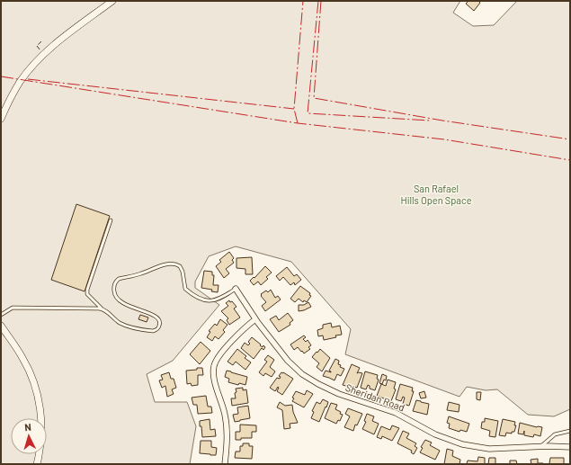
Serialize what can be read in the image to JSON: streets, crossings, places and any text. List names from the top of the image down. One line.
{"streets":{"street":["Sheridan Road"]},"parks":["San Rafael Hills Open Space"],"north":"top"}
